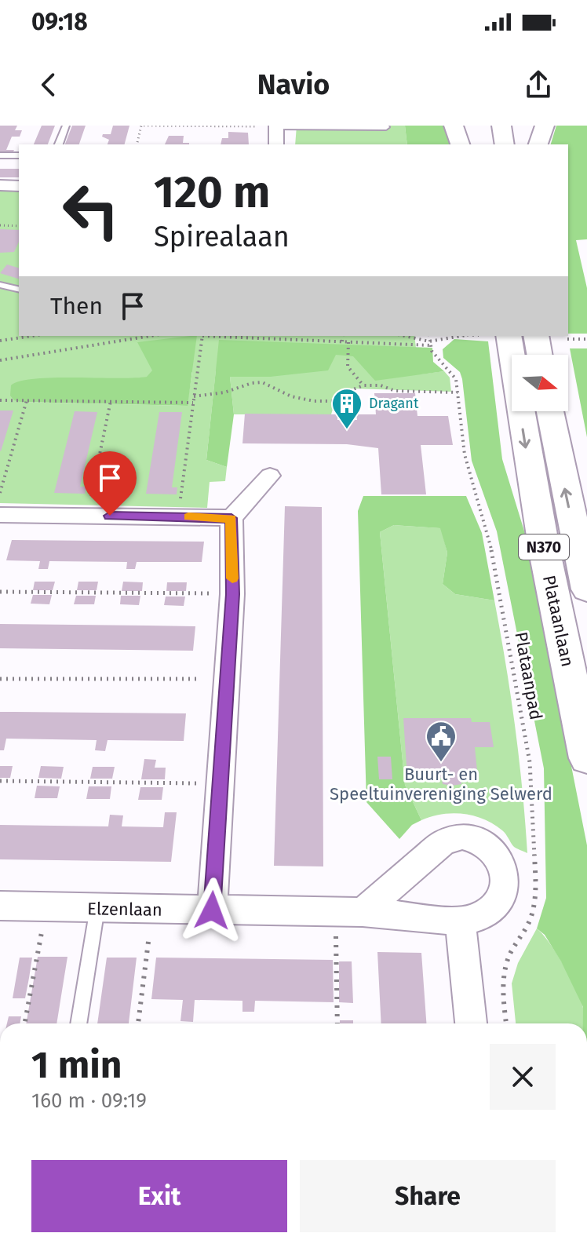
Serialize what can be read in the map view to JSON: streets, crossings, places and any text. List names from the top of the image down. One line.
{"streets":{"highway":["N370","Plataanlaan"],"street":["Elzenlaan"],"path":["Plataanpad"]},"places":{"building":["Dragant"],"public building":["Buurt- en Speeltuinvereniging Selwerd"]},"north":"right","page":{"status":"09:18","header":"Navio","turn":["120 m","Spirealaan"],"then":"Then","heading":["1 min","160 m · 09:19"],"buttons":["Exit","Share"]}}
